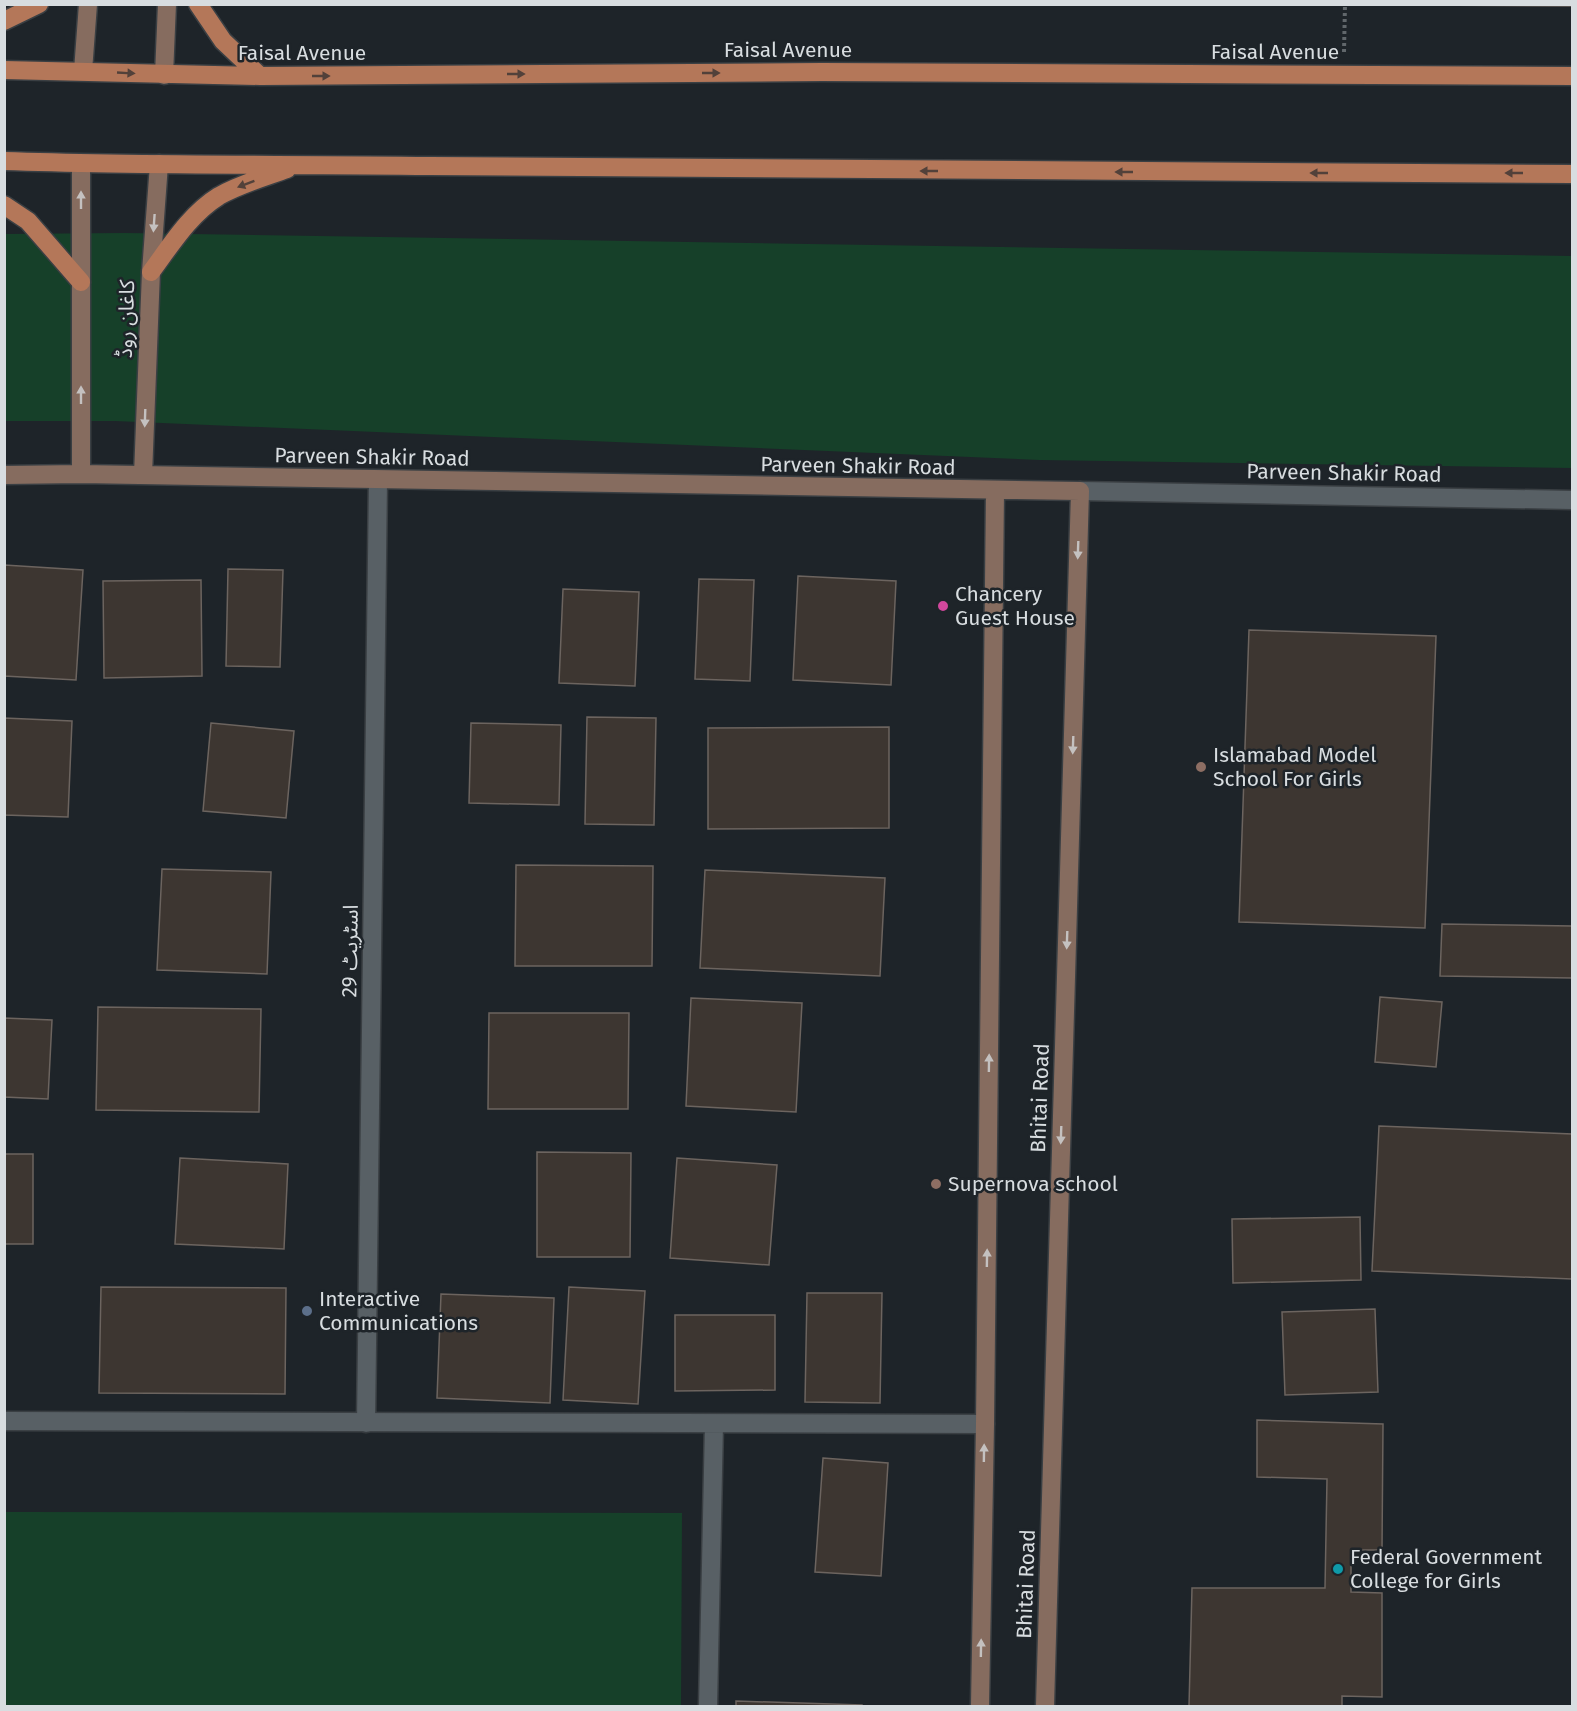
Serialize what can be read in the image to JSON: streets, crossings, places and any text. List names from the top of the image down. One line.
{"streets":{"main road":["Faisal Avenue"],"street":["کاغان روڈ","Parveen Shakir Road","اسٹریٹ 29","Bhitai Road"]},"crossings":[["کاغان روڈ","Parveen Shakir Road"],["Parveen Shakir Road","اسٹریٹ 29"],["Parveen Shakir Road","Bhitai Road"]],"places":["Chancery Guest House","Islamabad Model School For Girls","Supernova school","Interactive Communications","Federal Government College for Girls"]}
